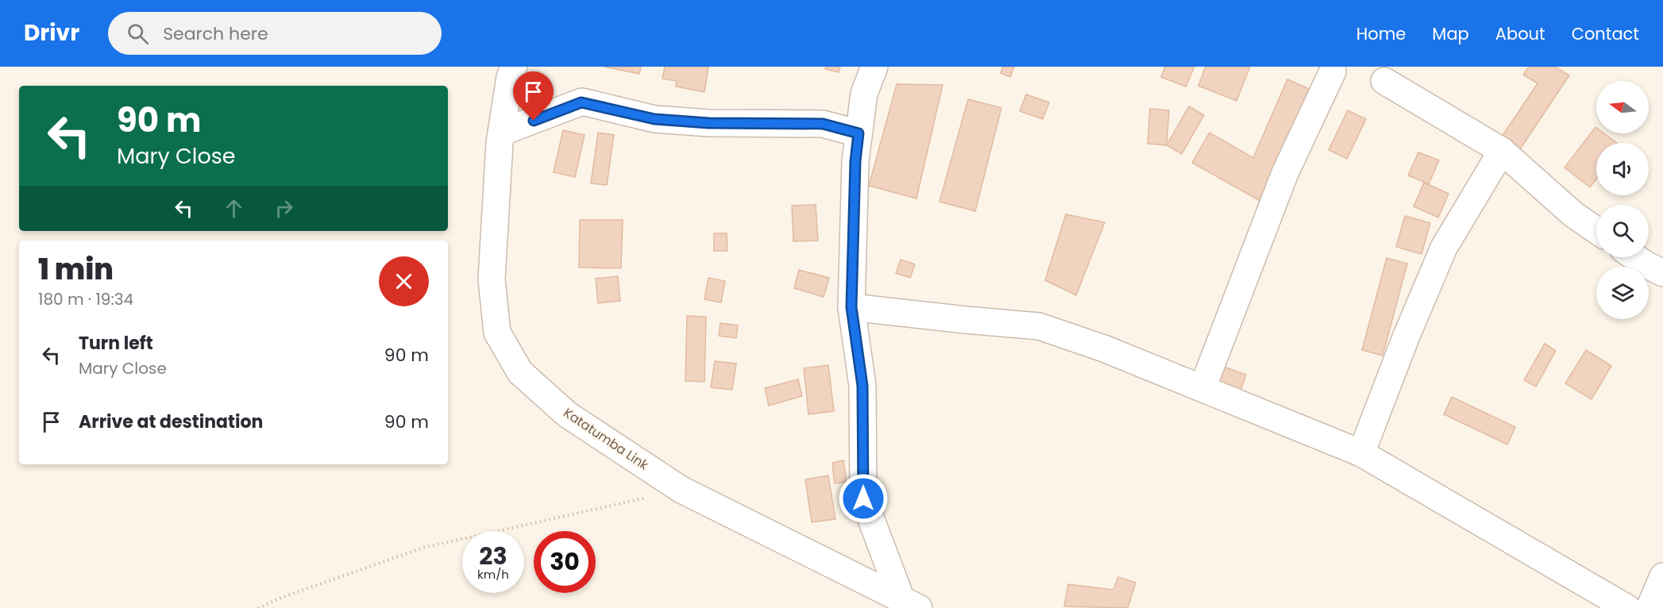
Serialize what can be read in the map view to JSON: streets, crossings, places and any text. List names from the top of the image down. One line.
{"streets":{"street":["Katatumba Link"]},"north":"left","page":{"header":"Drivr","search":"Search here","nav":["Home","Map","About","Contact"],"turn":["90 m","Mary Close"],"heading":["1 min","180 m · 19:34"],"list":[{"name":"Turn left","note":"Mary Close","value":"90 m"},{"name":"Arrive at destination","value":"90 m"}],"speed":"23 km/h","limit":"30"}}
